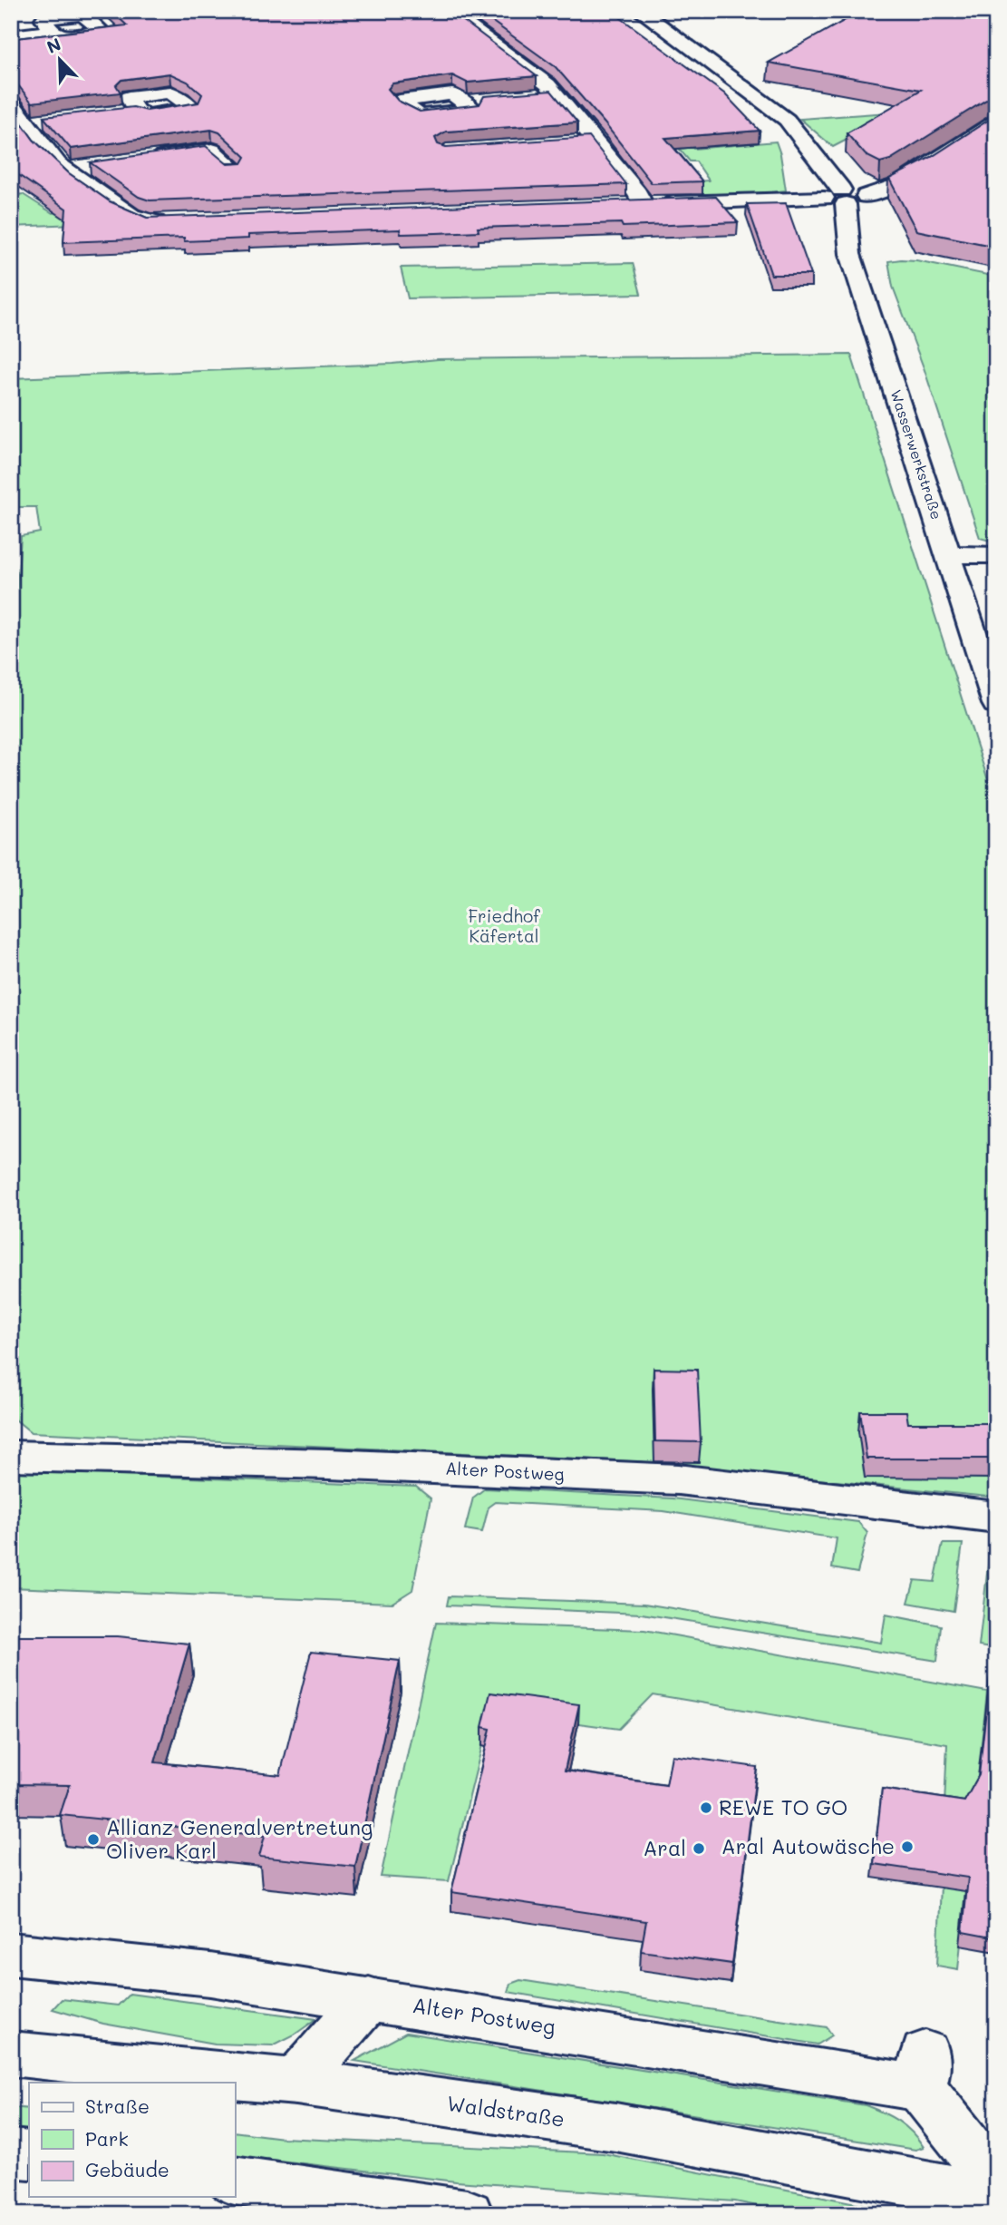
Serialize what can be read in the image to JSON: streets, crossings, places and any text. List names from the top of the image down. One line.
{"streets":{"street":["Wasserwerkstraße","Alter Postweg","Waldstraße"]},"parks":["Friedhof Käfertal"],"places":["REWE TO GO","Allianz Generalvertretung Oliver Karl","Aral Autowäsche","Aral"],"legend":["Straße","Park","Gebäude"],"north":"top left"}
